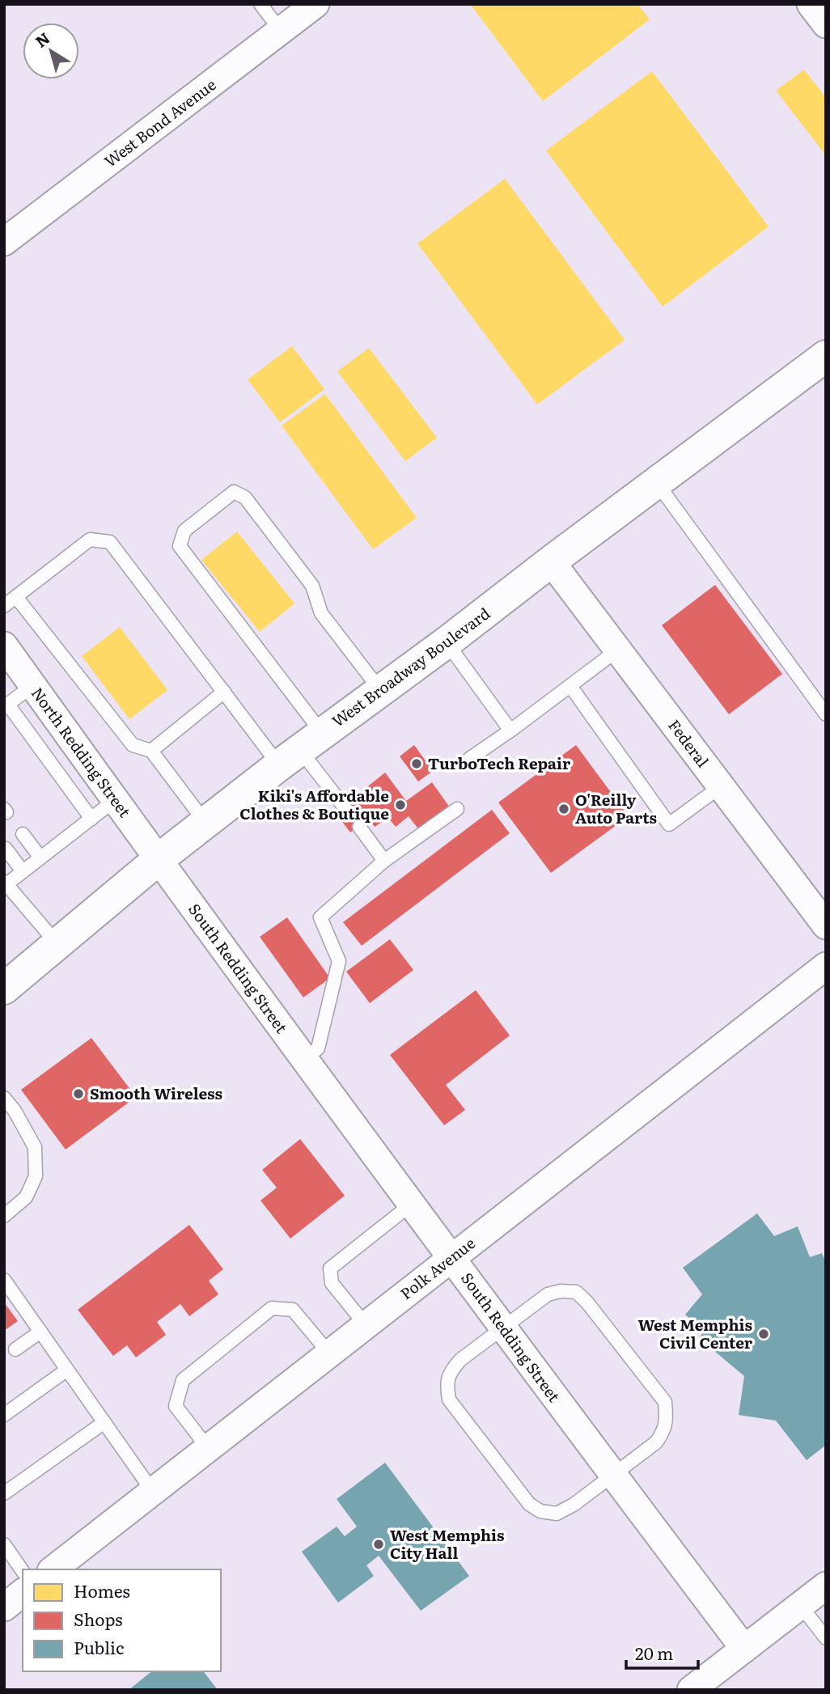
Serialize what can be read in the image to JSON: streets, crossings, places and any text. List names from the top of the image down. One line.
{"streets":{"main road":["West Broadway Boulevard"],"street":["West Bond Avenue","Federal","North Redding Street","South Redding Street","Polk Avenue"]},"crossings":[["West Broadway Boulevard","Federal"],["West Broadway Boulevard","North Redding Street"],["West Broadway Boulevard","South Redding Street"],["North Redding Street","South Redding Street"],["South Redding Street","Polk Avenue"]],"places":["TurboTech Repair","Kiki's Affordable Clothes & Boutique","O'Reilly Auto Parts","Smooth Wireless","West Memphis Civil Center","West Memphis City Hall"],"legend":["Homes","Shops","Public"],"scale_bar":"20 m","north":"top left"}
